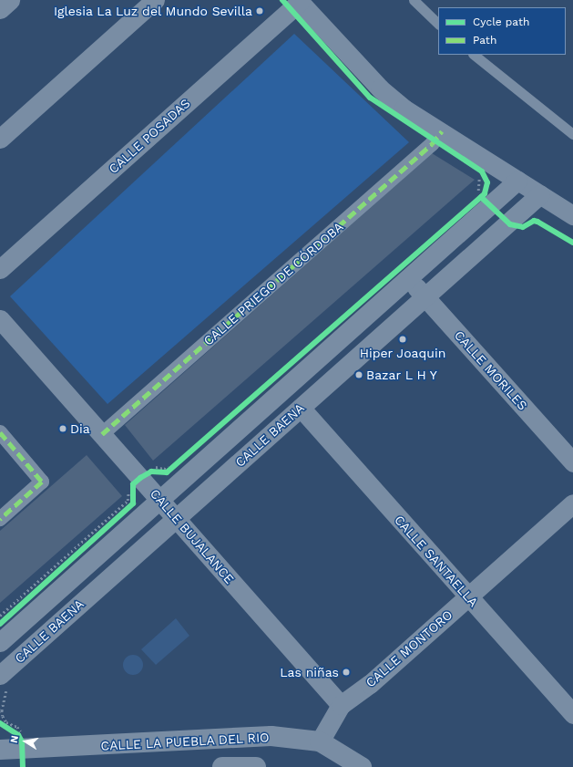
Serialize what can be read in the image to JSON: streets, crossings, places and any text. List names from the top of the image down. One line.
{"streets":{"street":["CALLE POSADAS","CALLE PRIEGO DE CÓRDOBA","CALLE MORILES","CALLE BAENA","CALLE BUJALANCE","CALLE SANTAELLA","CALLE MONTORO","CALLE LA PUEBLA DEL RIO"]},"crossings":[["CALLE PRIEGO DE CÓRDOBA","CALLE BUJALANCE"],["CALLE MORILES","CALLE BAENA"],["CALLE BAENA","CALLE BUJALANCE"],["CALLE BAENA","CALLE SANTAELLA"],["CALLE BUJALANCE","CALLE MONTORO"],["CALLE SANTAELLA","CALLE MONTORO"],["CALLE MONTORO","CALLE LA PUEBLA DEL RIO"]],"places":["Iglesia La Luz del Mundo Sevilla","Hiper Joaquin","Bazar L H Y","Dia","Las niñas"],"legend":["Cycle path","Path"],"north":"left"}
